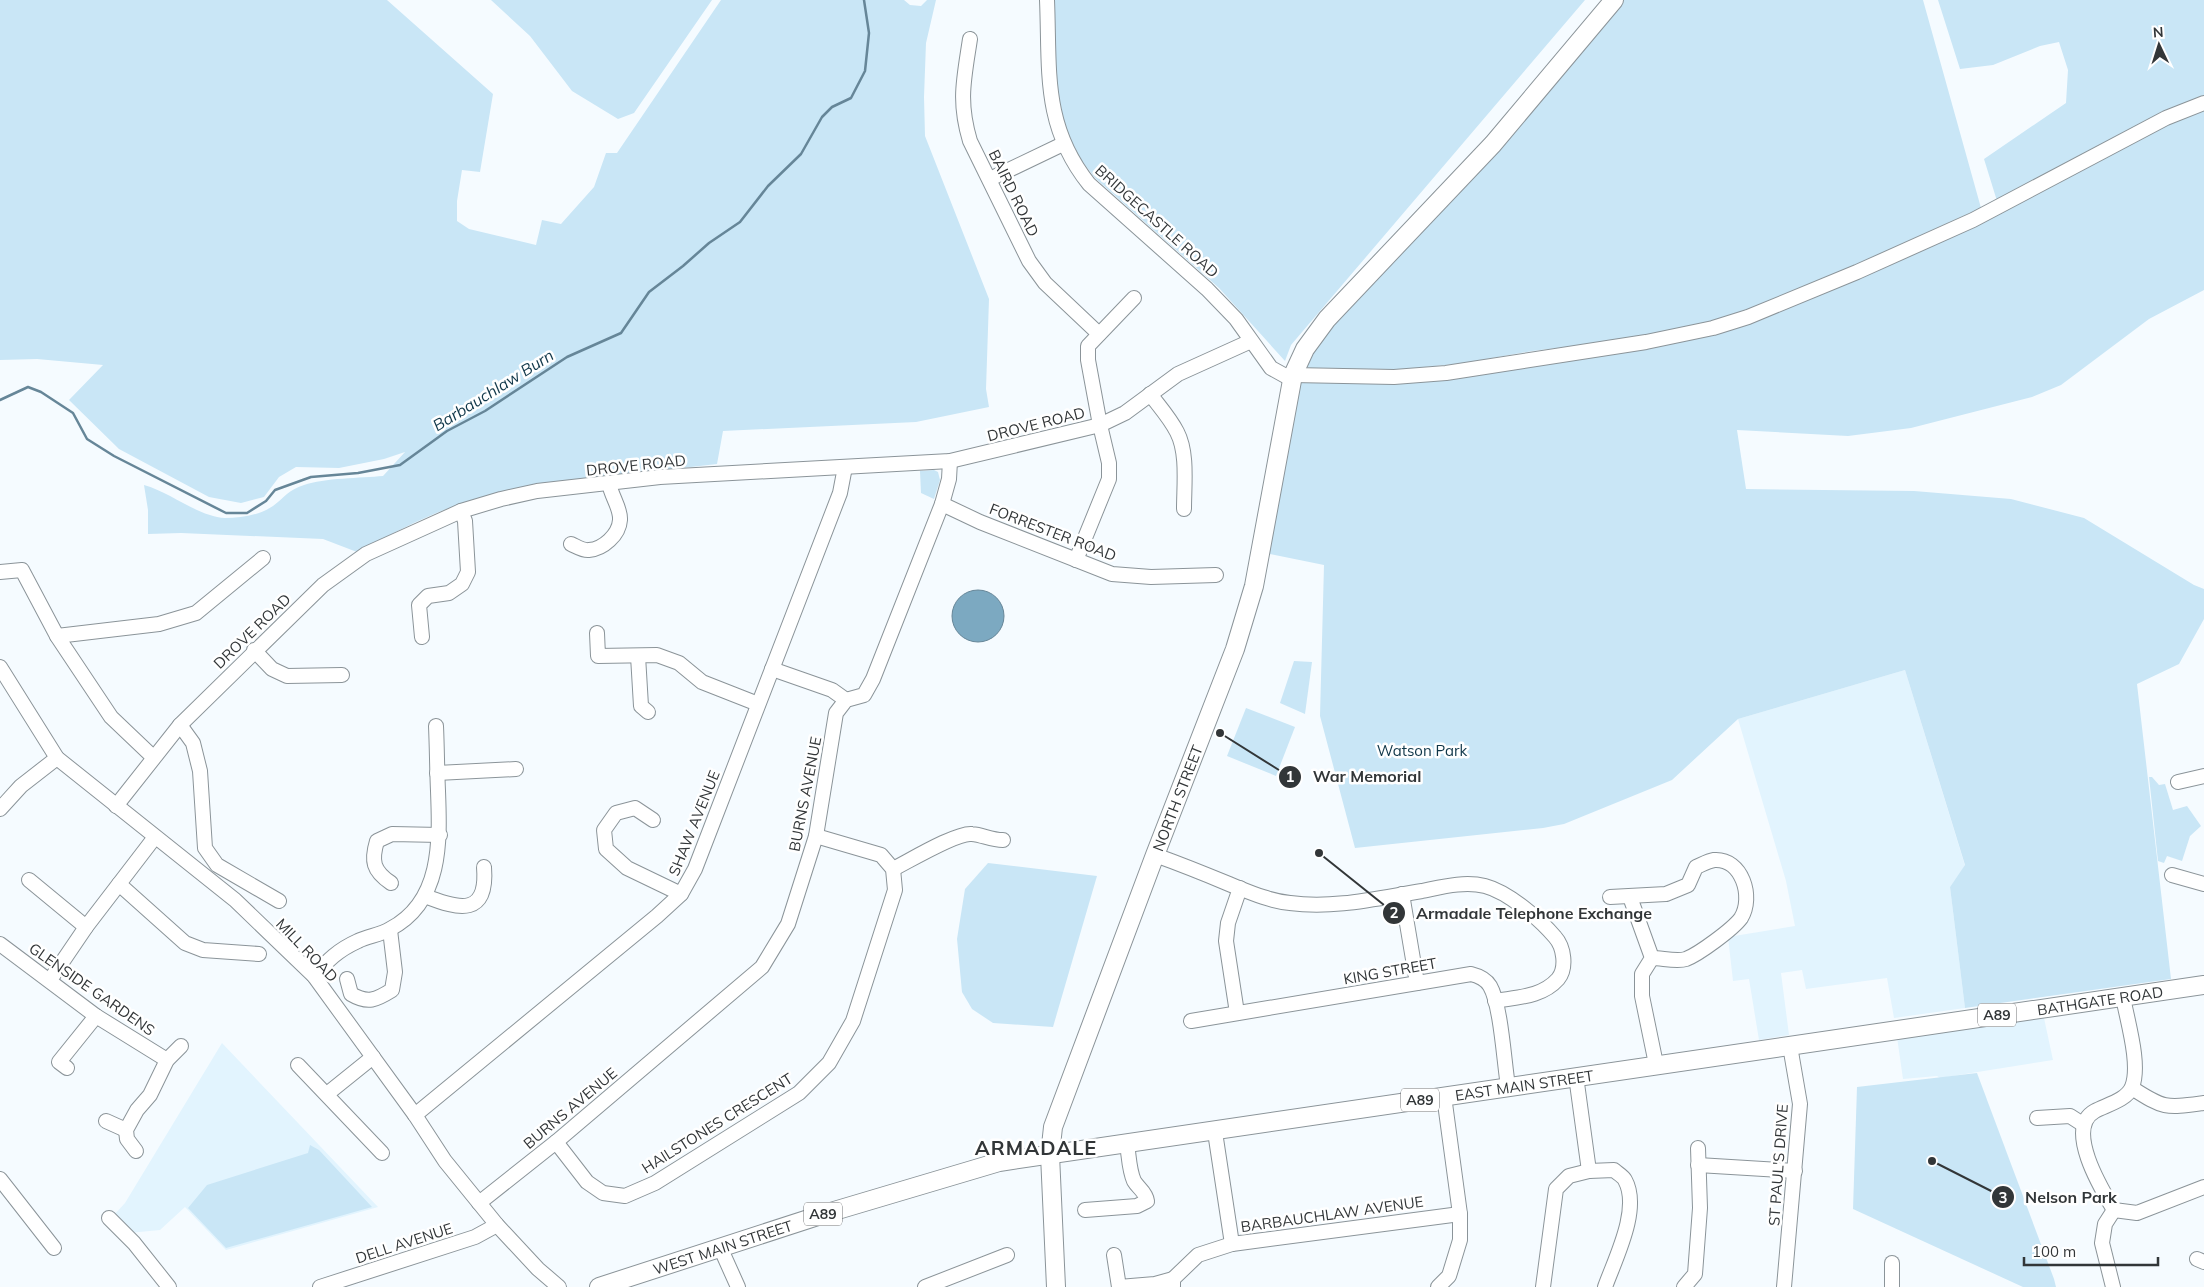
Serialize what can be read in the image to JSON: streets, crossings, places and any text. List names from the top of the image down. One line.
{"streets":{"main road":["NORTH STREET","BATHGATE ROAD","A89","EAST MAIN STREET","WEST MAIN STREET"],"street":["BAIRD ROAD","BRIDGECASTLE ROAD","DROVE ROAD","FORRESTER ROAD","BURNS AVENUE","SHAW AVENUE","MILL ROAD","KING STREET","GLENSIDE GARDENS","HAILSTONES CRESCENT","ST PAUL'S DRIVE","BARBAUCHLAW AVENUE","DELL AVENUE"]},"crossings":[["BRIDGECASTLE ROAD","DROVE ROAD"],["BRIDGECASTLE ROAD","NORTH STREET"],["DROVE ROAD","SHAW AVENUE"],["DROVE ROAD","MILL ROAD"],["BURNS AVENUE","MILL ROAD"],["BURNS AVENUE","HAILSTONES CRESCENT"],["NORTH STREET","EAST MAIN STREET"],["NORTH STREET","WEST MAIN STREET"],["SHAW AVENUE","MILL ROAD"],["MILL ROAD","DELL AVENUE"],["KING STREET","EAST MAIN STREET"],["BATHGATE ROAD","EAST MAIN STREET"],["BATHGATE ROAD","ST PAUL'S DRIVE"],["EAST MAIN STREET","ST PAUL'S DRIVE"],["EAST MAIN STREET","BARBAUCHLAW AVENUE"],["EAST MAIN STREET","WEST MAIN STREET"]],"districts":["ARMADALE"],"water":["Barbauchlaw Burn"],"parks":["Watson Park"],"places":["War Memorial","Armadale Telephone Exchange","Nelson Park"],"scale_bar":"100 m","north":"top"}
